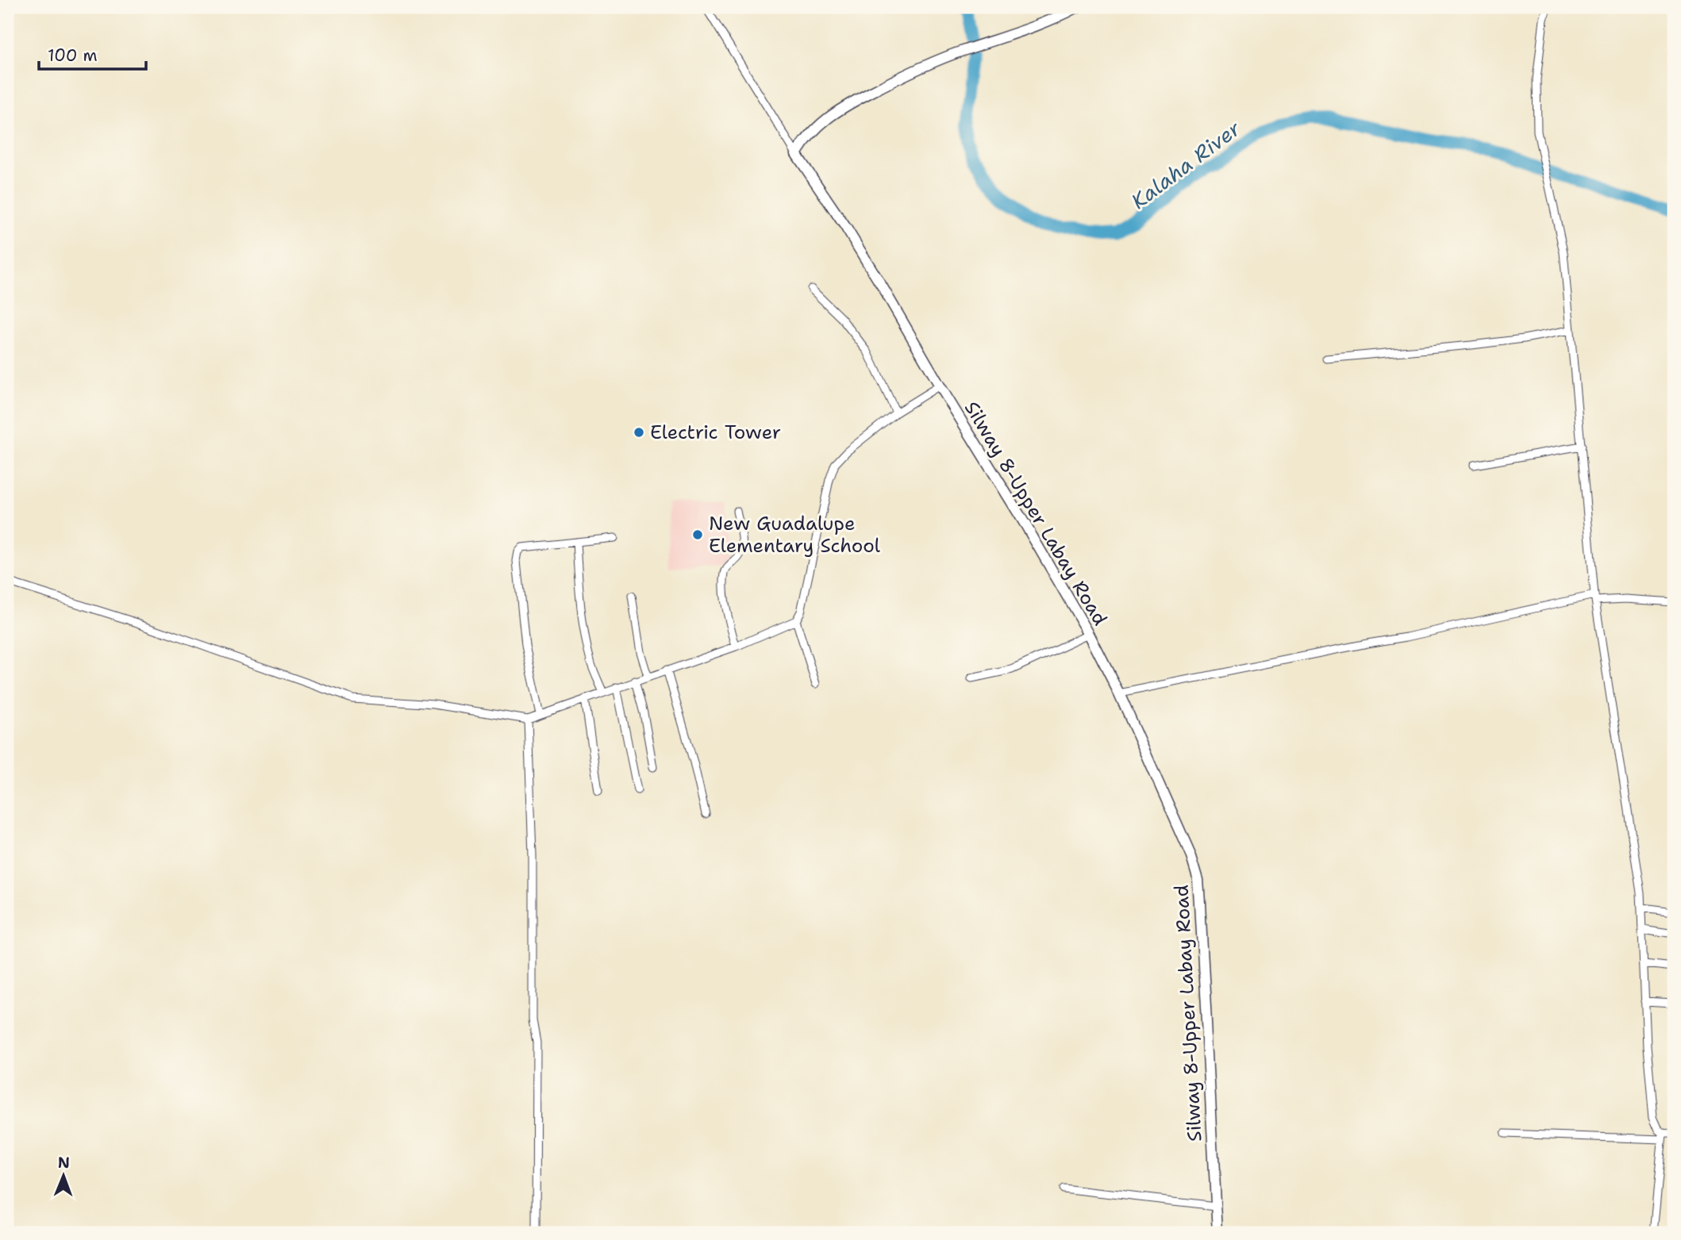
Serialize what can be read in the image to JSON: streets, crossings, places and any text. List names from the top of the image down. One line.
{"streets":{"main road":["Silway 8-Upper Labay Road"]},"water":["Kalaha River"],"places":["Electric Tower","New Guadalupe Elementary School"],"scale_bar":"100 m","north":"top"}
